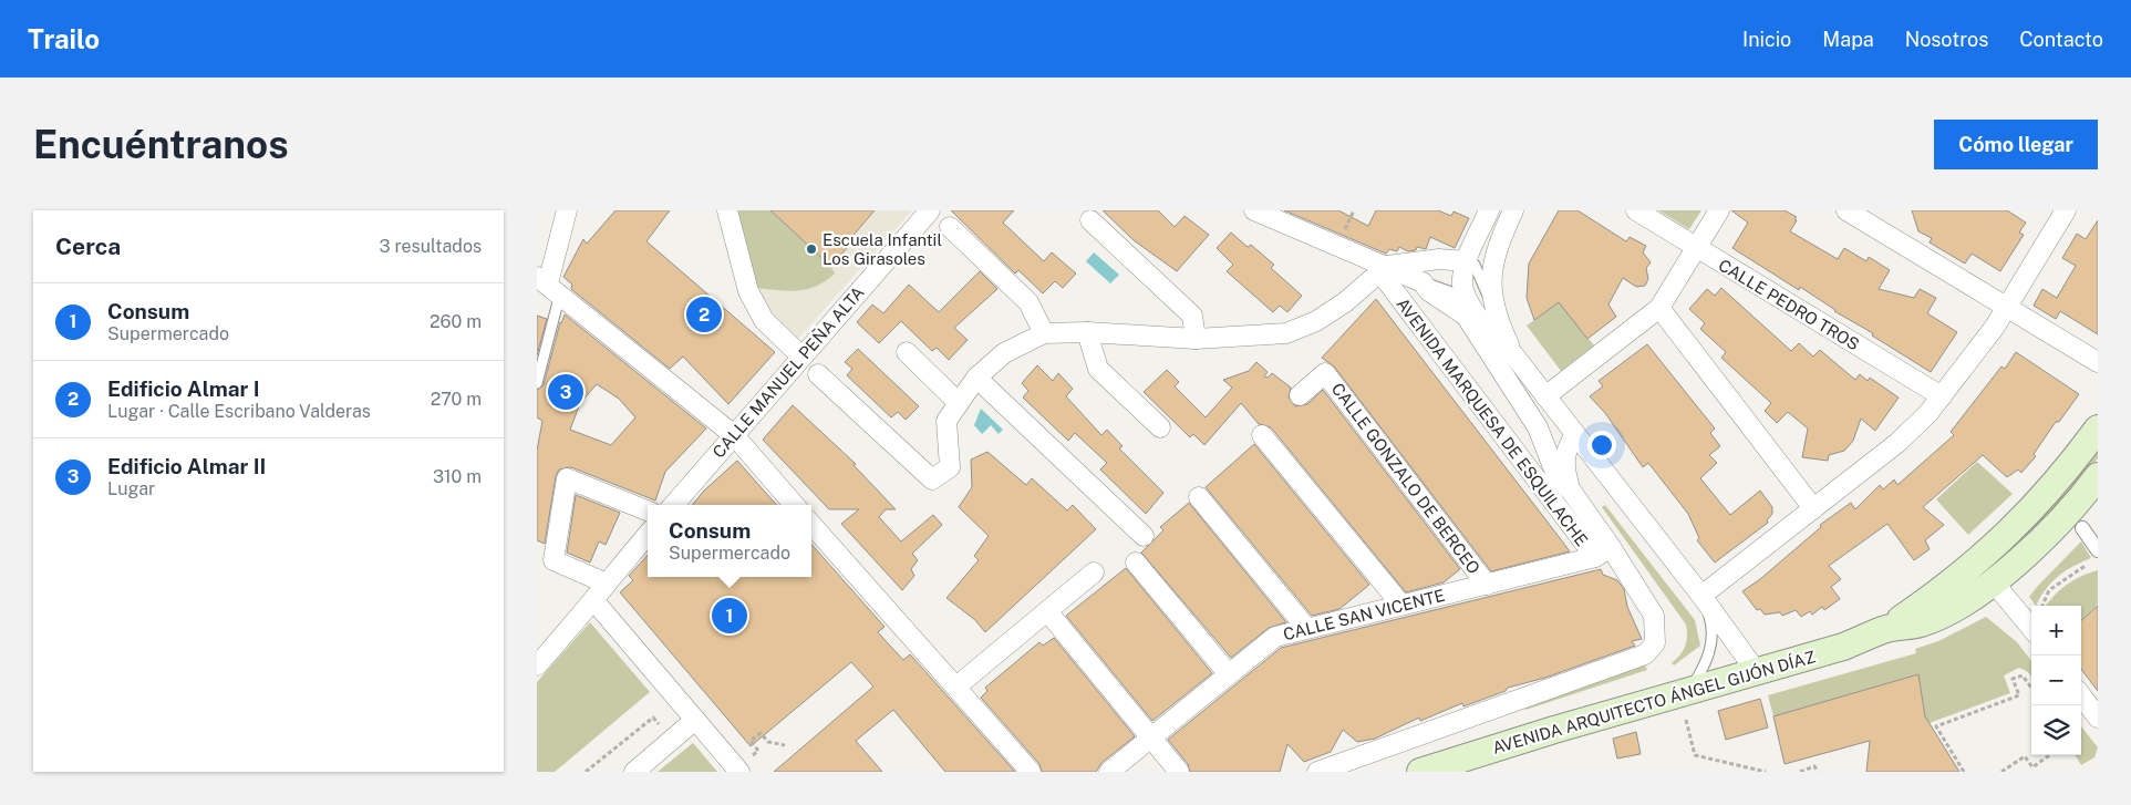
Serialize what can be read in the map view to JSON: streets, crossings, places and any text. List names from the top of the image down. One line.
{"streets":{"main road":["AVENIDA ARQUITECTO ÁNGEL GIJÓN DÍAZ"],"street":["CALLE PEDRO TROS","CALLE MANUEL PEÑA ALTA","AVENIDA MARQUESA DE ESQUILACHE","CALLE GONZALO DE BERCEO","CALLE SAN VICENTE"]},"crossings":[["AVENIDA MARQUESA DE ESQUILACHE","CALLE SAN VICENTE"],["AVENIDA MARQUESA DE ESQUILACHE","AVENIDA ARQUITECTO ÁNGEL GIJÓN DÍAZ"],["CALLE GONZALO DE BERCEO","CALLE SAN VICENTE"]],"places":["Escuela Infantil Los Girasoles"],"page":{"header":"Trailo","nav":["Inicio","Mapa","Nosotros","Contacto"],"buttons":"Cómo llegar","title":"Encuéntranos","heading":["Cerca","3 resultados"],"list":[{"mark":"1","name":"Consum","note":"Supermercado","value":"260 m"},{"mark":"2","name":"Edificio Almar I","note":"Lugar · Calle Escribano Valderas","value":"270 m"},{"mark":"3","name":"Edificio Almar II","note":"Lugar","value":"310 m"}],"pins":["2","3","1"],"popup":["Consum","Supermercado"],"map_buttons":["+","−"]}}
